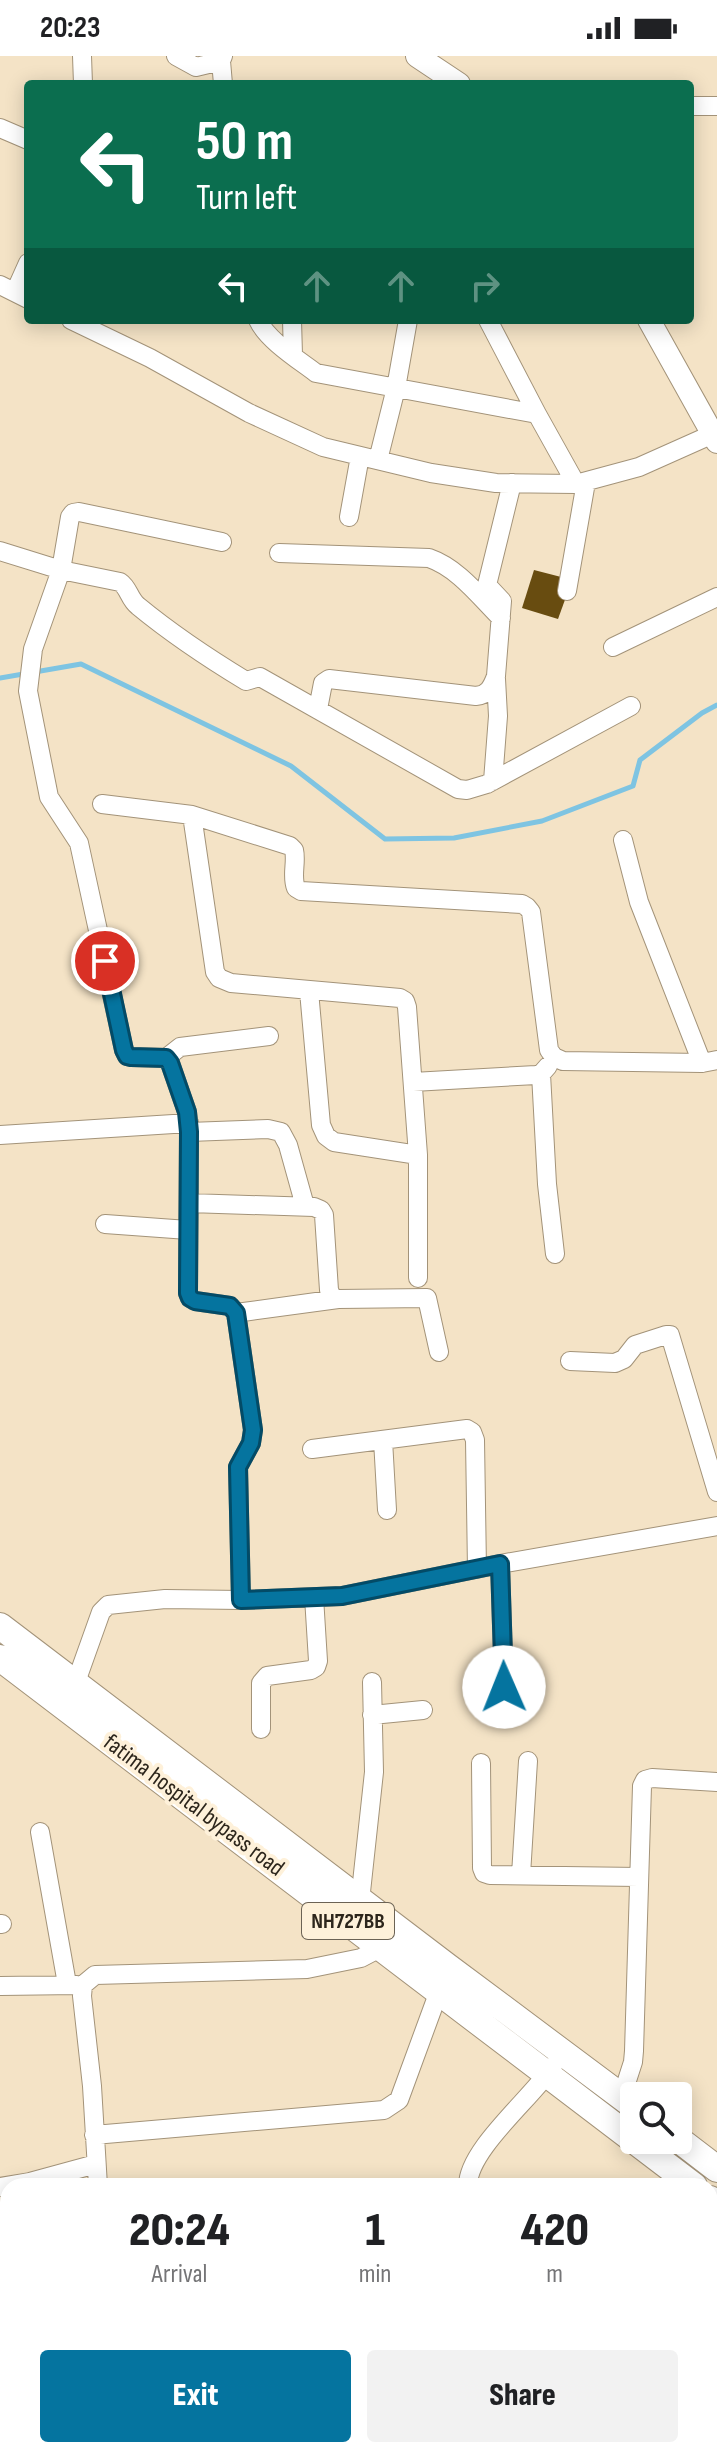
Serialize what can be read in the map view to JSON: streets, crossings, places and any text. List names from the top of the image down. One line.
{"streets":{"highway":["fatima hospital bypass road","NH727BB"]},"page":{"status":"20:23","turn":["50 m","Turn left"],"eta":["20:24","Arrival","1","min","420","m"],"buttons":["Exit","Share"]}}
